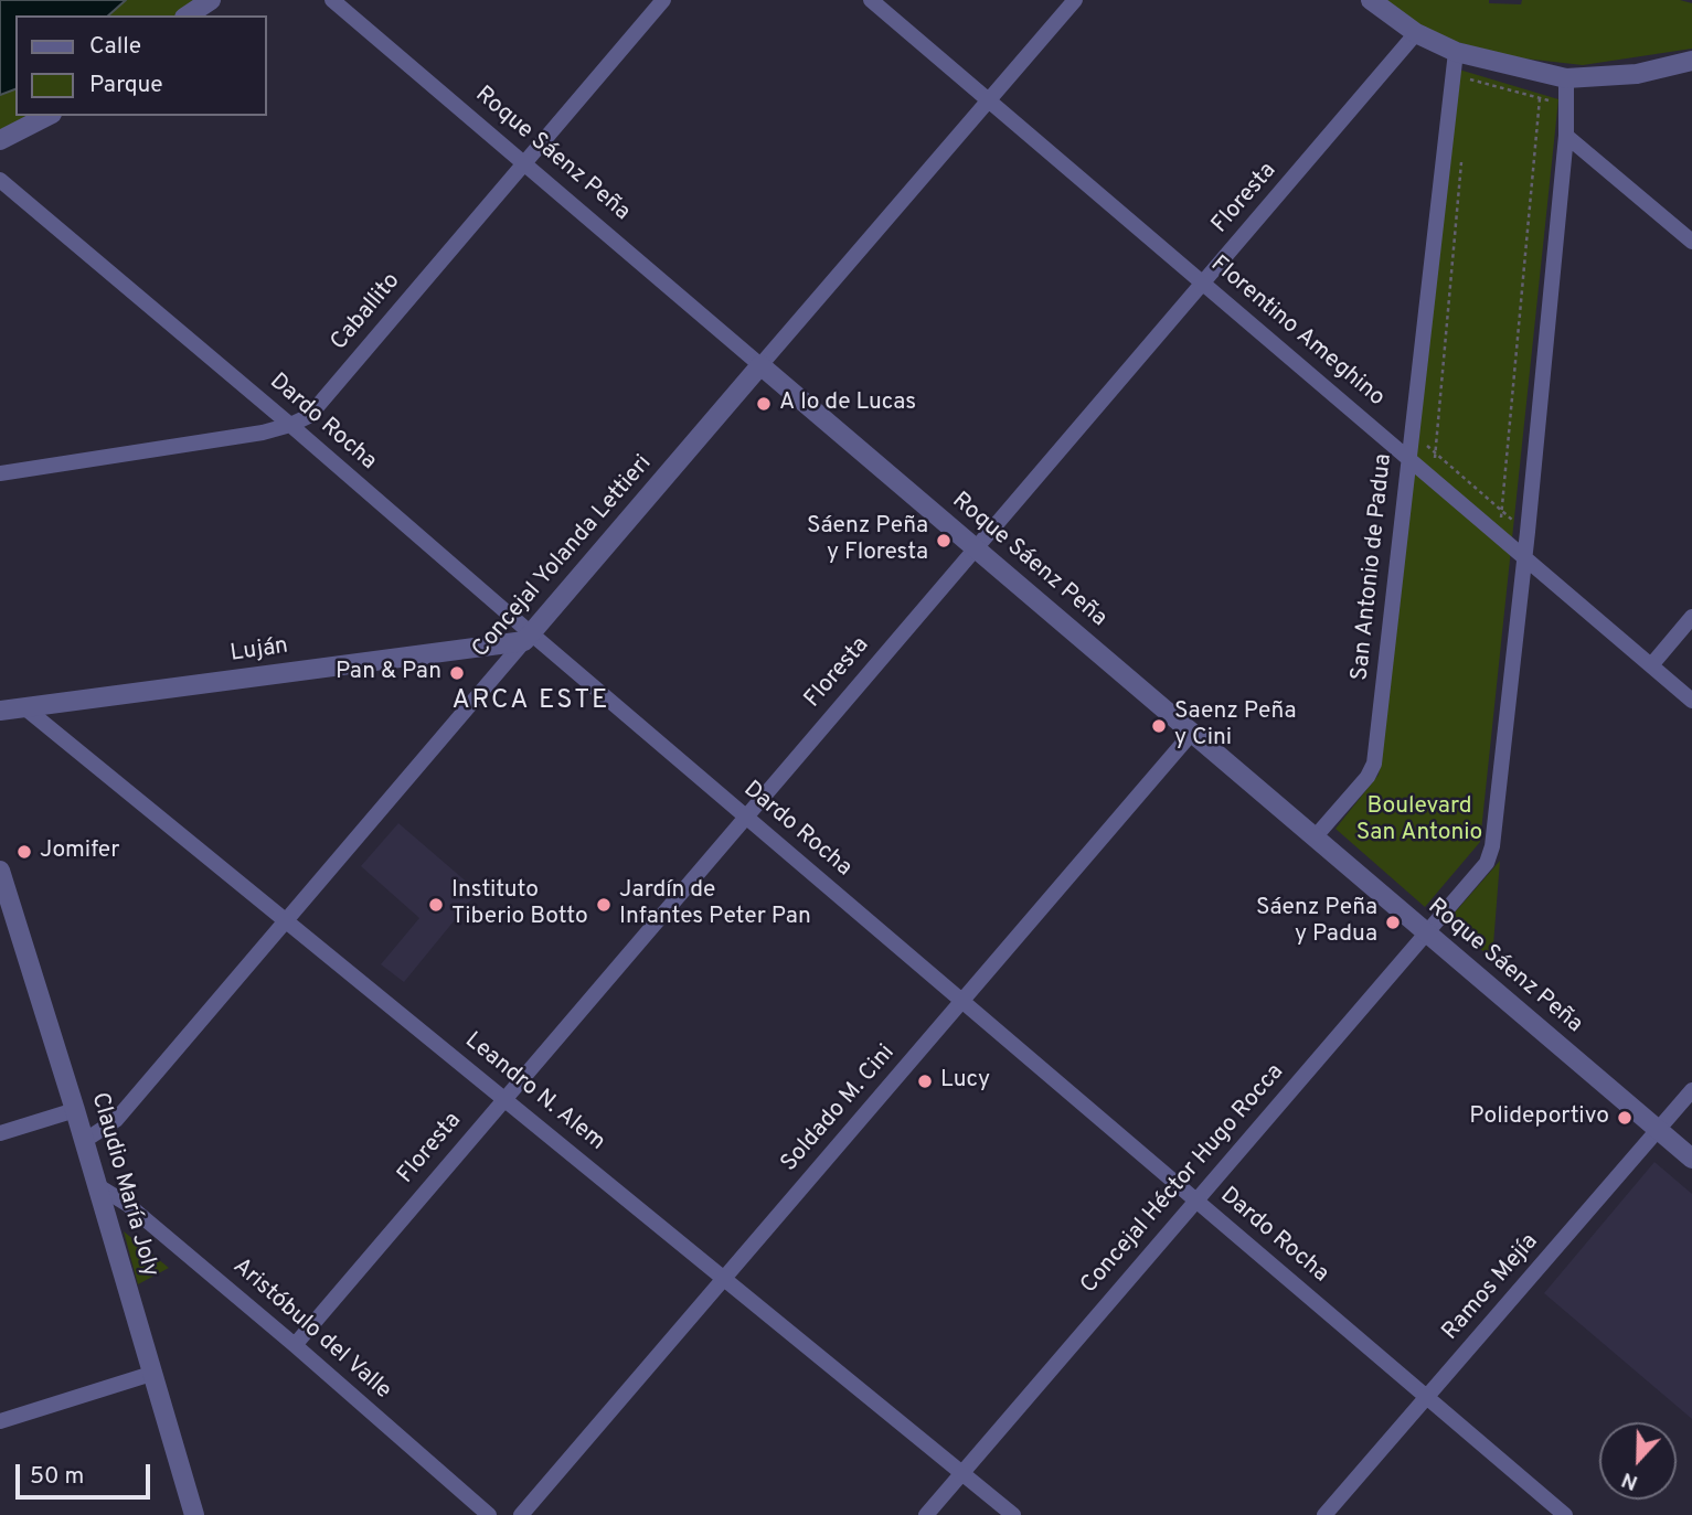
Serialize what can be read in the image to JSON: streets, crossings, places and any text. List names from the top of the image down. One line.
{"streets":{"street":["Roque Sáenz Peña","Floresta","Caballito","Florentino Ameghino","Dardo Rocha","Concejal Yolanda Lettieri","San Antonio de Padua","Luján","Leandro N. Alem","Soldado M. Cini","Concejal Héctor Hugo Rocca","Claudio María Joly","Ramos Mejía","Aristóbulo del Valle"]},"crossings":[["Roque Sáenz Peña","Floresta"],["Roque Sáenz Peña","Caballito"],["Roque Sáenz Peña","Concejal Yolanda Lettieri"],["Roque Sáenz Peña","San Antonio de Padua"],["Roque Sáenz Peña","Soldado M. Cini"],["Roque Sáenz Peña","Concejal Héctor Hugo Rocca"],["Roque Sáenz Peña","Ramos Mejía"],["Floresta","Florentino Ameghino"],["Floresta","Dardo Rocha"],["Floresta","Leandro N. Alem"],["Floresta","Aristóbulo del Valle"],["Caballito","Dardo Rocha"],["Florentino Ameghino","Concejal Yolanda Lettieri"],["Florentino Ameghino","San Antonio de Padua"],["Florentino Ameghino","Concejal Héctor Hugo Rocca"],["Dardo Rocha","Concejal Yolanda Lettieri"],["Dardo Rocha","Luján"],["Dardo Rocha","Soldado M. Cini"],["Dardo Rocha","Concejal Héctor Hugo Rocca"],["Dardo Rocha","Ramos Mejía"],["Concejal Yolanda Lettieri","Luján"],["Concejal Yolanda Lettieri","Leandro N. Alem"],["Concejal Yolanda Lettieri","Claudio María Joly"],["Luján","Leandro N. Alem"],["Leandro N. Alem","Soldado M. Cini"],["Leandro N. Alem","Concejal Héctor Hugo Rocca"],["Claudio María Joly","Aristóbulo del Valle"]],"districts":["ARCA ESTE"],"parks":["Boulevard San Antonio"],"places":["A lo de Lucas","Sáenz Peña y Floresta","Pan & Pan","Saenz Peña y Cini","Jomifer","Instituto Tiberio Botto","Jardín de Infantes Peter Pan","Sáenz Peña y Padua","Lucy","Polideportivo"],"legend":["Calle","Parque"],"scale_bar":"50 m","north":"bottom"}
